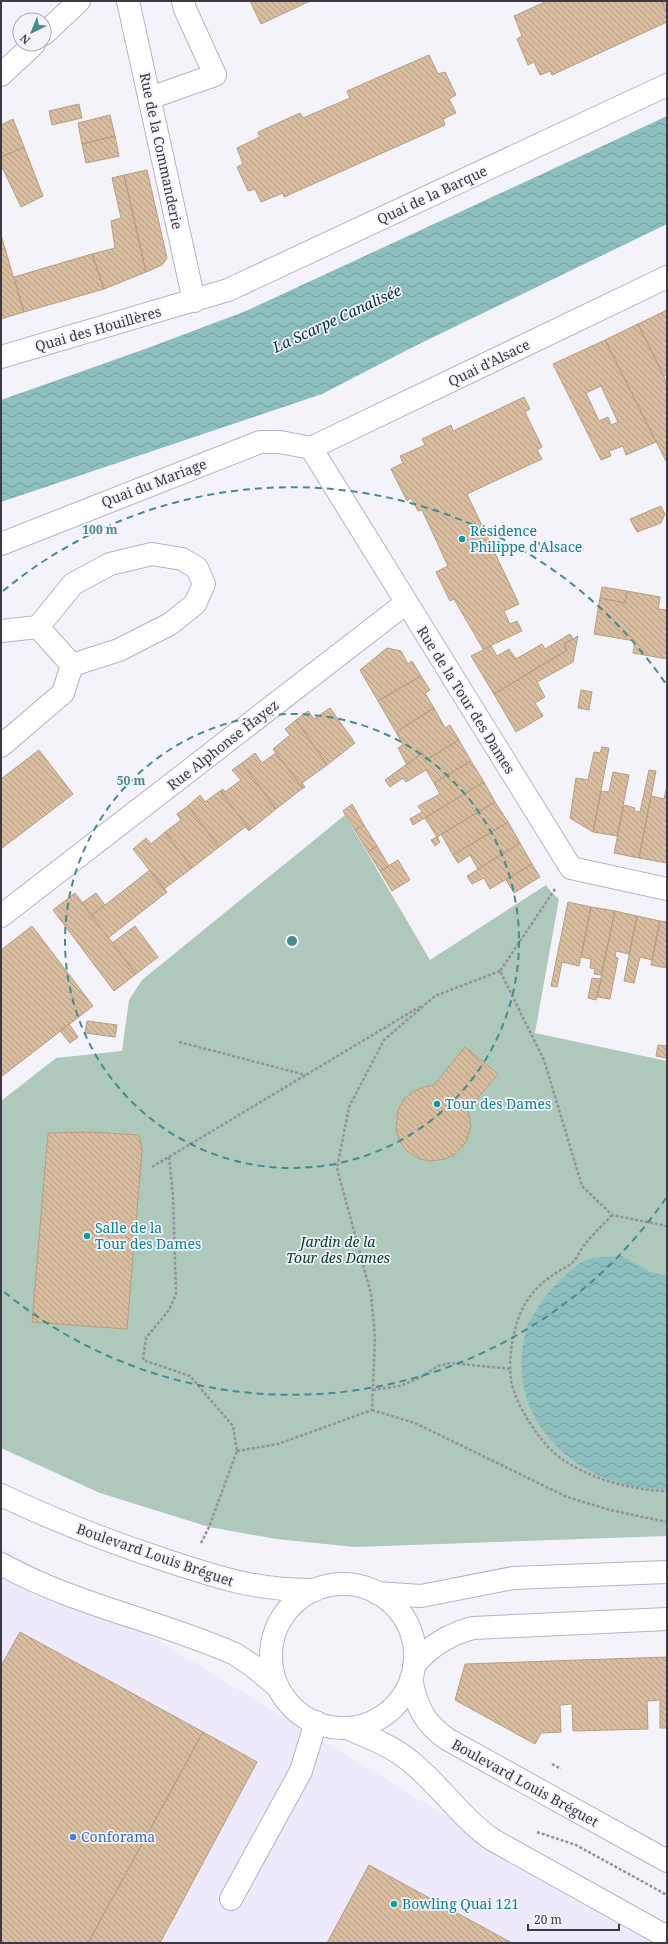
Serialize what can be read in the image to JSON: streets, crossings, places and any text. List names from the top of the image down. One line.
{"streets":{"street":["Rue de la Commanderie","Quai de la Barque","Quai des Houillères","Quai d'Alsace","Quai du Mariage","Rue de la Tour des Dames","Rue Alphonse Hayez","Boulevard Louis Bréguet"]},"crossings":[["Rue de la Commanderie","Quai de la Barque"],["Rue de la Commanderie","Quai des Houillères"],["Quai de la Barque","Quai des Houillères"],["Quai d'Alsace","Quai du Mariage"],["Quai d'Alsace","Rue de la Tour des Dames"],["Quai du Mariage","Rue de la Tour des Dames"],["Rue de la Tour des Dames","Rue Alphonse Hayez"]],"water":["La Scarpe Canalisée"],"parks":["Jardin de la Tour des Dames"],"places":["Résidence Philippe d'Alsace","Tour des Dames","Salle de la Tour des Dames","Conforama","Bowling Quai 121"],"scale_bar":"20 m","north":"bottom left","rings":["100 m","50 m"]}
